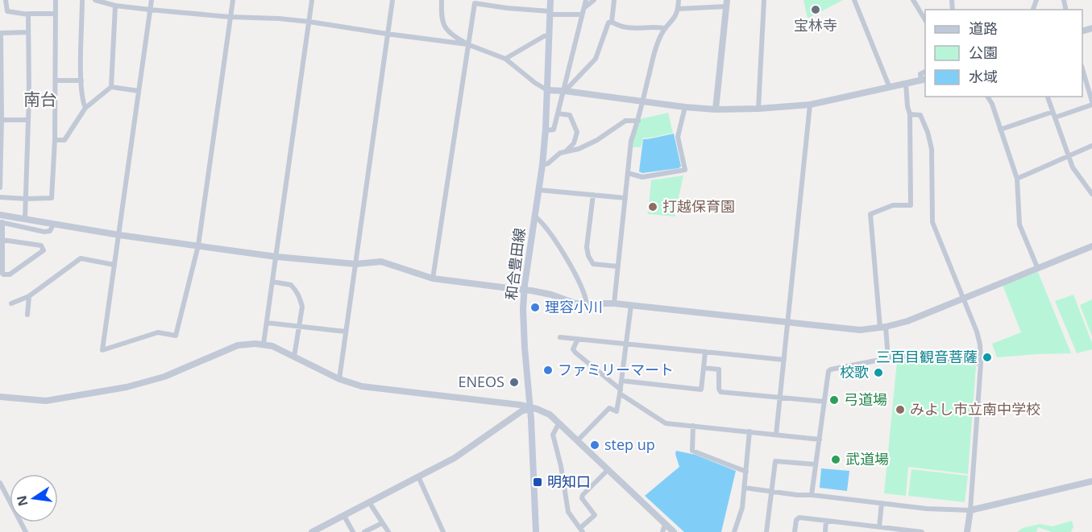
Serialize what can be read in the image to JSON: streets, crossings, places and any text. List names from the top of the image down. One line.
{"streets":{"main road":["和合豊田線"]},"districts":["南台"],"places":{"other":["宝林寺","打越保育園","理容小川","三百目観音菩薩","ファミリーマート","校歌","ENEOS","弓道場","みよし市立南中学校","step up","武道場"],"transit":["明知口"]},"legend":["道路","公園","水域"],"north":"left"}
